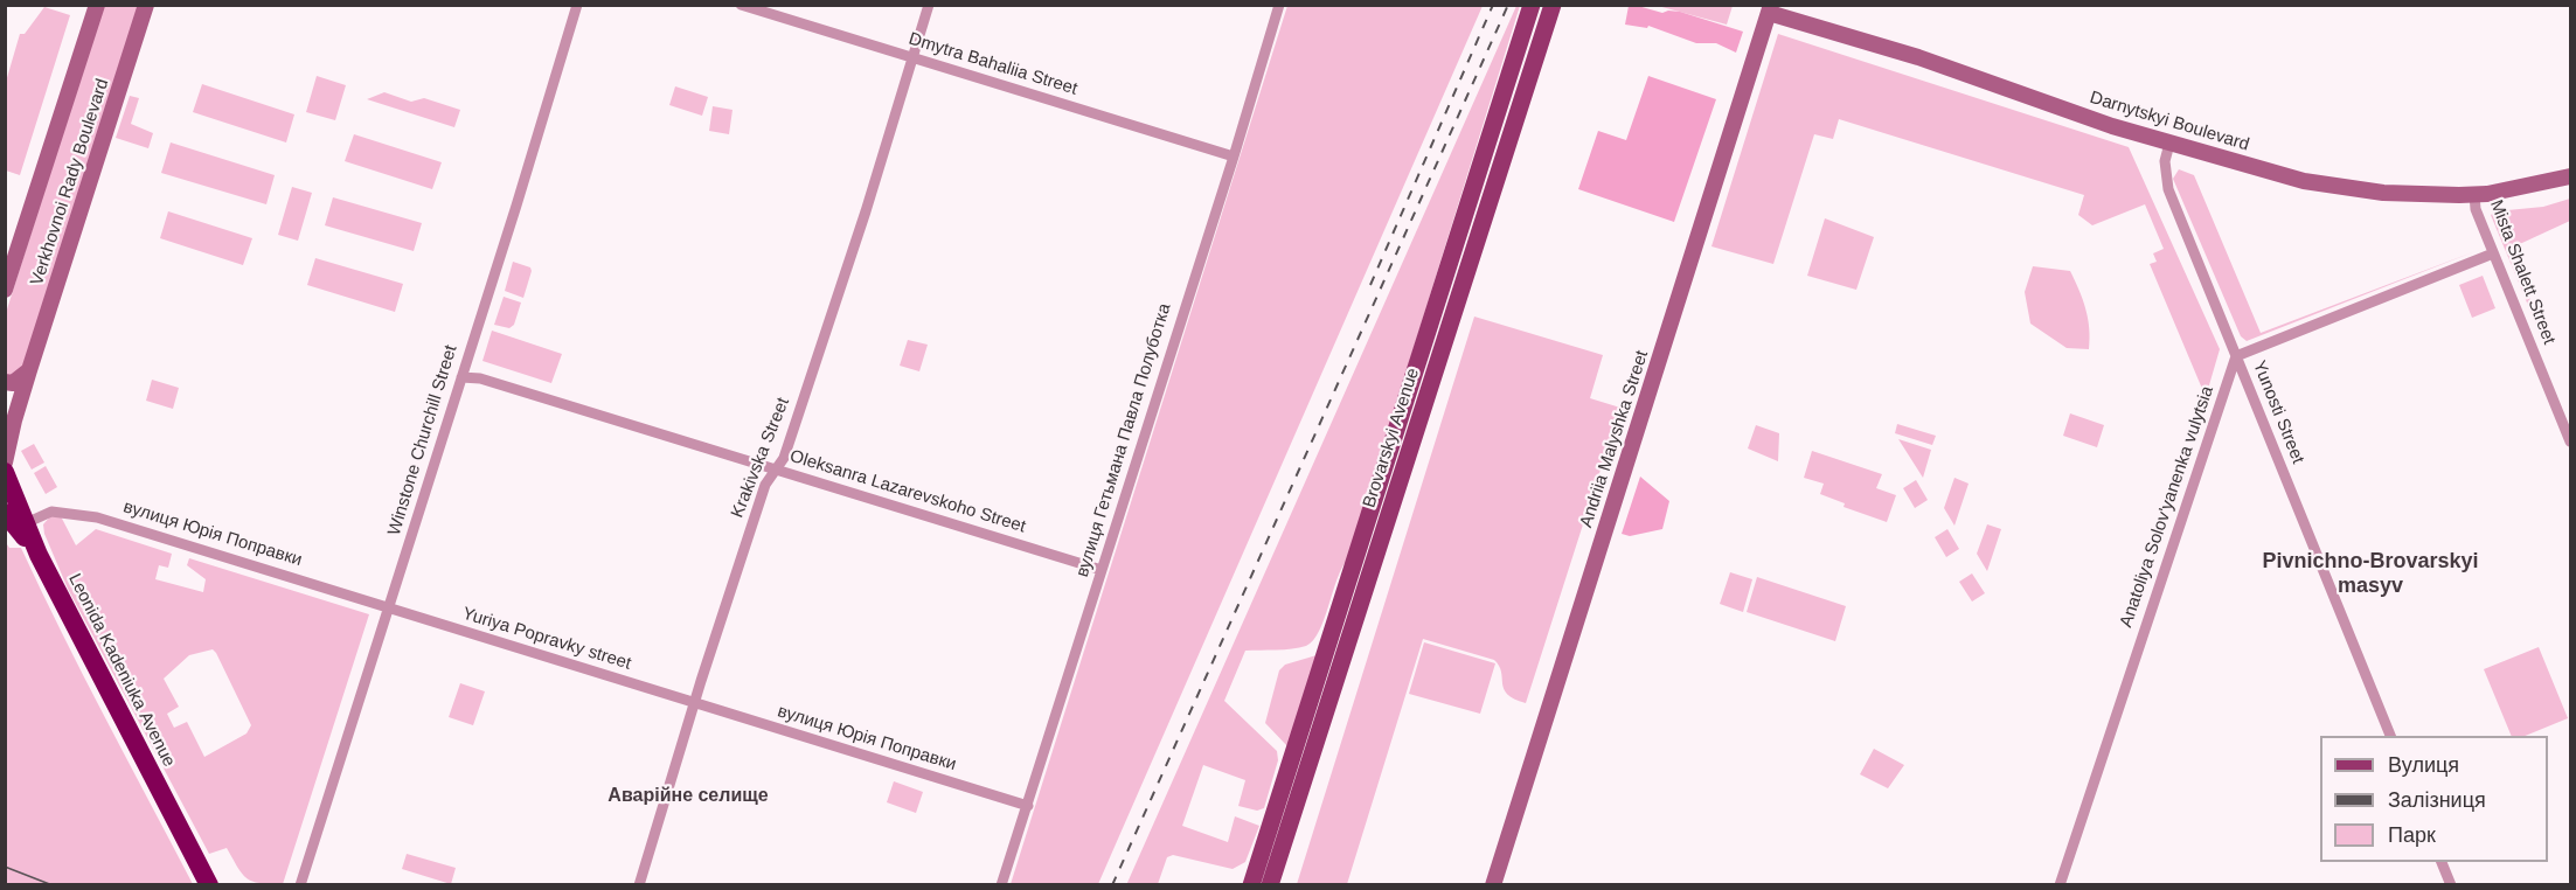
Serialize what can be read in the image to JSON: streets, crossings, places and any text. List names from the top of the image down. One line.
{"streets":{"highway":["Leonida Kadeniuka Avenue"],"main road":["Brovarskyi Avenue"],"street":["Dmytra Bahaliia Street","Darnytskyi Boulevard","Verkhovnoi Rady Boulevard","Mista Shalett Street","Yunosti Street","Andriia Malyshka Street","Winstone Churchill Street","вулиця Гетьмана Павла Полуботка","Krakivska Street","Oleksanra Lazarevskoho Street","Anatoliya Solov'yanenka vulytsia","вулиця Юрія Поправки","Yuriya Popravky street"]},"crossings":[["Dmytra Bahaliia Street","вулиця Гетьмана Павла Полуботка"],["Dmytra Bahaliia Street","Krakivska Street"],["Darnytskyi Boulevard","Mista Shalett Street"],["Darnytskyi Boulevard","Andriia Malyshka Street"],["Mista Shalett Street","Yunosti Street"],["Yunosti Street","Anatoliya Solov'yanenka vulytsia"],["Winstone Churchill Street","Oleksanra Lazarevskoho Street"],["Winstone Churchill Street","вулиця Юрія Поправки"],["Winstone Churchill Street","Yuriya Popravky street"],["вулиця Гетьмана Павла Полуботка","Oleksanra Lazarevskoho Street"],["вулиця Гетьмана Павла Полуботка","вулиця Юрія Поправки"],["Krakivska Street","Oleksanra Lazarevskoho Street"],["Krakivska Street","вулиця Юрія Поправки"],["Krakivska Street","Yuriya Popravky street"],["вулиця Юрія Поправки","Yuriya Popravky street"],["вулиця Юрія Поправки","Leonida Kadeniuka Avenue"]],"districts":["Pivnichno-Brovarskyi masyv","Аварійне селище"],"legend":["Вулиця","Залізниця","Парк"]}
